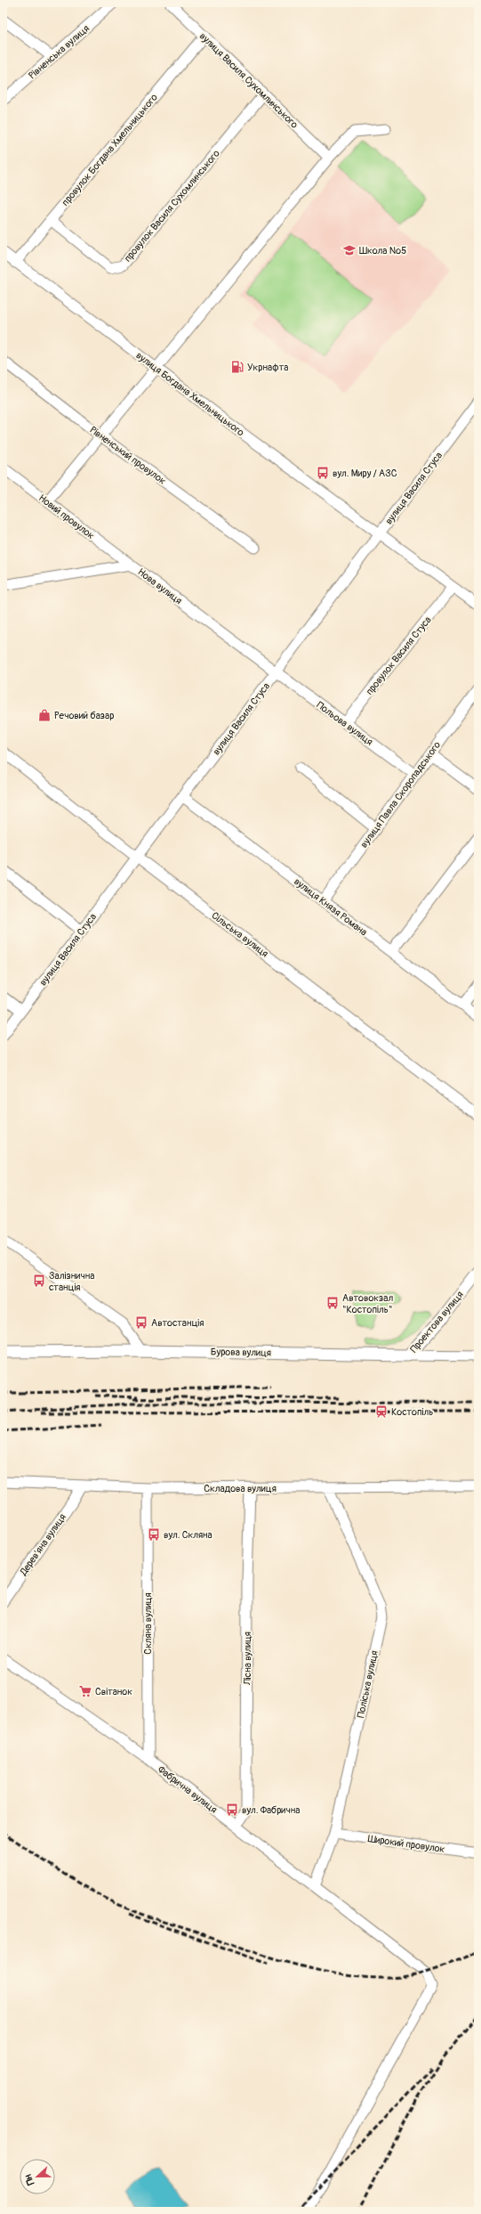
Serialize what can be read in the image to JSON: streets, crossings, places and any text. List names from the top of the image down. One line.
{"streets":{"main road":["Проектова вулиця","Бурова вулиця"],"street":["Рівненська вулиця","вулиця Василя Сухомлинського","провулок Богдана Хмельницького","провулок Василя Сухомлинського","вулиця Богдана Хмельницького","Рівненський провулок","вулиця Василя Стуса","Новий провулок","Нова вулиця","провулок Василя Стуса","Польова вулиця","вулиця Павла Скоропадського","вулиця Князя Романа","Сільська вулиця","Складова вулиця","Дерев'яна вулиця","Скляна вулиця","Лісна вулиця","Поліська вулиця","Фабрична вулиця","Широкий провулок"]},"crossings":[["вулиця Василя Сухомлинського","провулок Богдана Хмельницького"],["вулиця Василя Сухомлинського","провулок Василя Сухомлинського"],["провулок Богдана Хмельницького","провулок Василя Сухомлинського"],["провулок Богдана Хмельницького","вулиця Богдана Хмельницького"],["вулиця Богдана Хмельницького","вулиця Василя Стуса"],["вулиця Богдана Хмельницького","провулок Василя Стуса"],["вулиця Василя Стуса","Нова вулиця"],["вулиця Василя Стуса","Польова вулиця"],["вулиця Василя Стуса","вулиця Князя Романа"],["вулиця Василя Стуса","Сільська вулиця"],["Новий провулок","Нова вулиця"],["Нова вулиця","Польова вулиця"],["провулок Василя Стуса","Польова вулиця"],["Польова вулиця","вулиця Павла Скоропадського"],["вулиця Павла Скоропадського","вулиця Князя Романа"],["Проектова вулиця","Бурова вулиця"],["Складова вулиця","Дерев'яна вулиця"],["Складова вулиця","Скляна вулиця"],["Складова вулиця","Лісна вулиця"],["Складова вулиця","Поліська вулиця"],["Скляна вулиця","Фабрична вулиця"],["Лісна вулиця","Фабрична вулиця"],["Поліська вулиця","Фабрична вулиця"],["Поліська вулиця","Широкий провулок"]],"places":{"school or university":["Школа №5"],"fuel station":["Укрнафта"],"bus stop":["вул. Миру / АЗС","Залізнична станція","Автовокзал \"Костопіль\"","Автостанція","вул. Скляна","вул. Фабрична"],"shop":["Речовий базар"],"station":["Костопіль"],"supermarket":["Світанок"]},"north":"left"}
